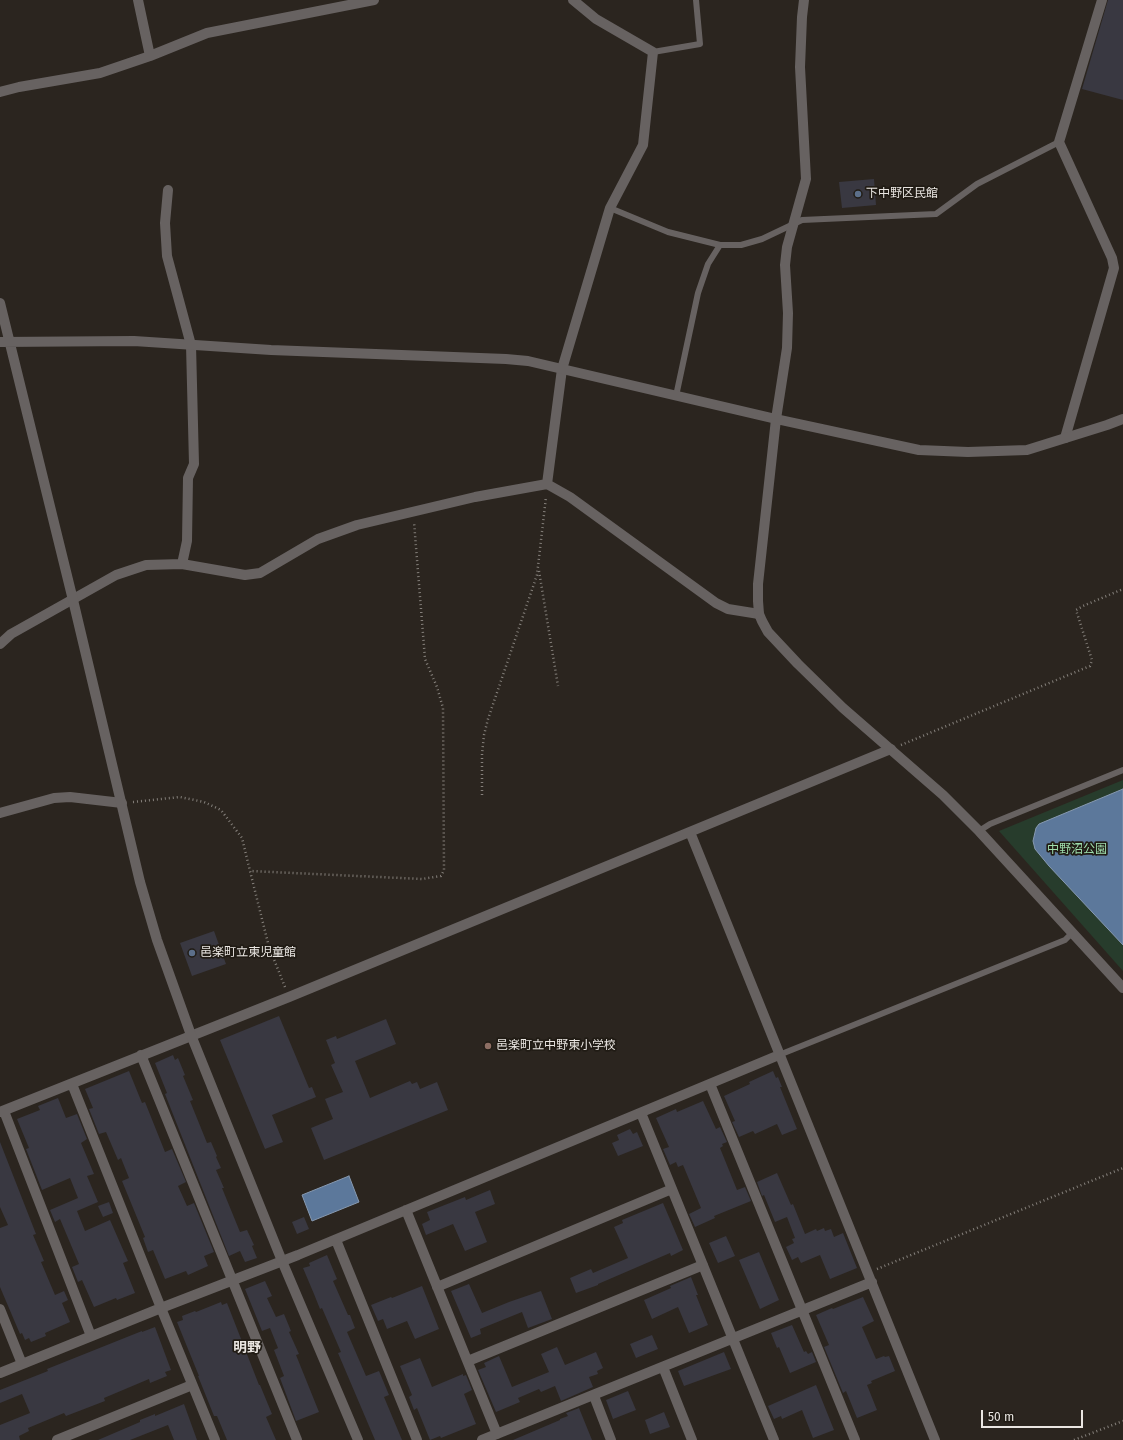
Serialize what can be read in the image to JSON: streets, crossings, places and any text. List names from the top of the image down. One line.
{"districts":["明野"],"parks":["中野沼公園"],"places":["下中野区民館","邑楽町立東児童館","邑楽町立中野東小学校"],"scale_bar":"50 m"}
